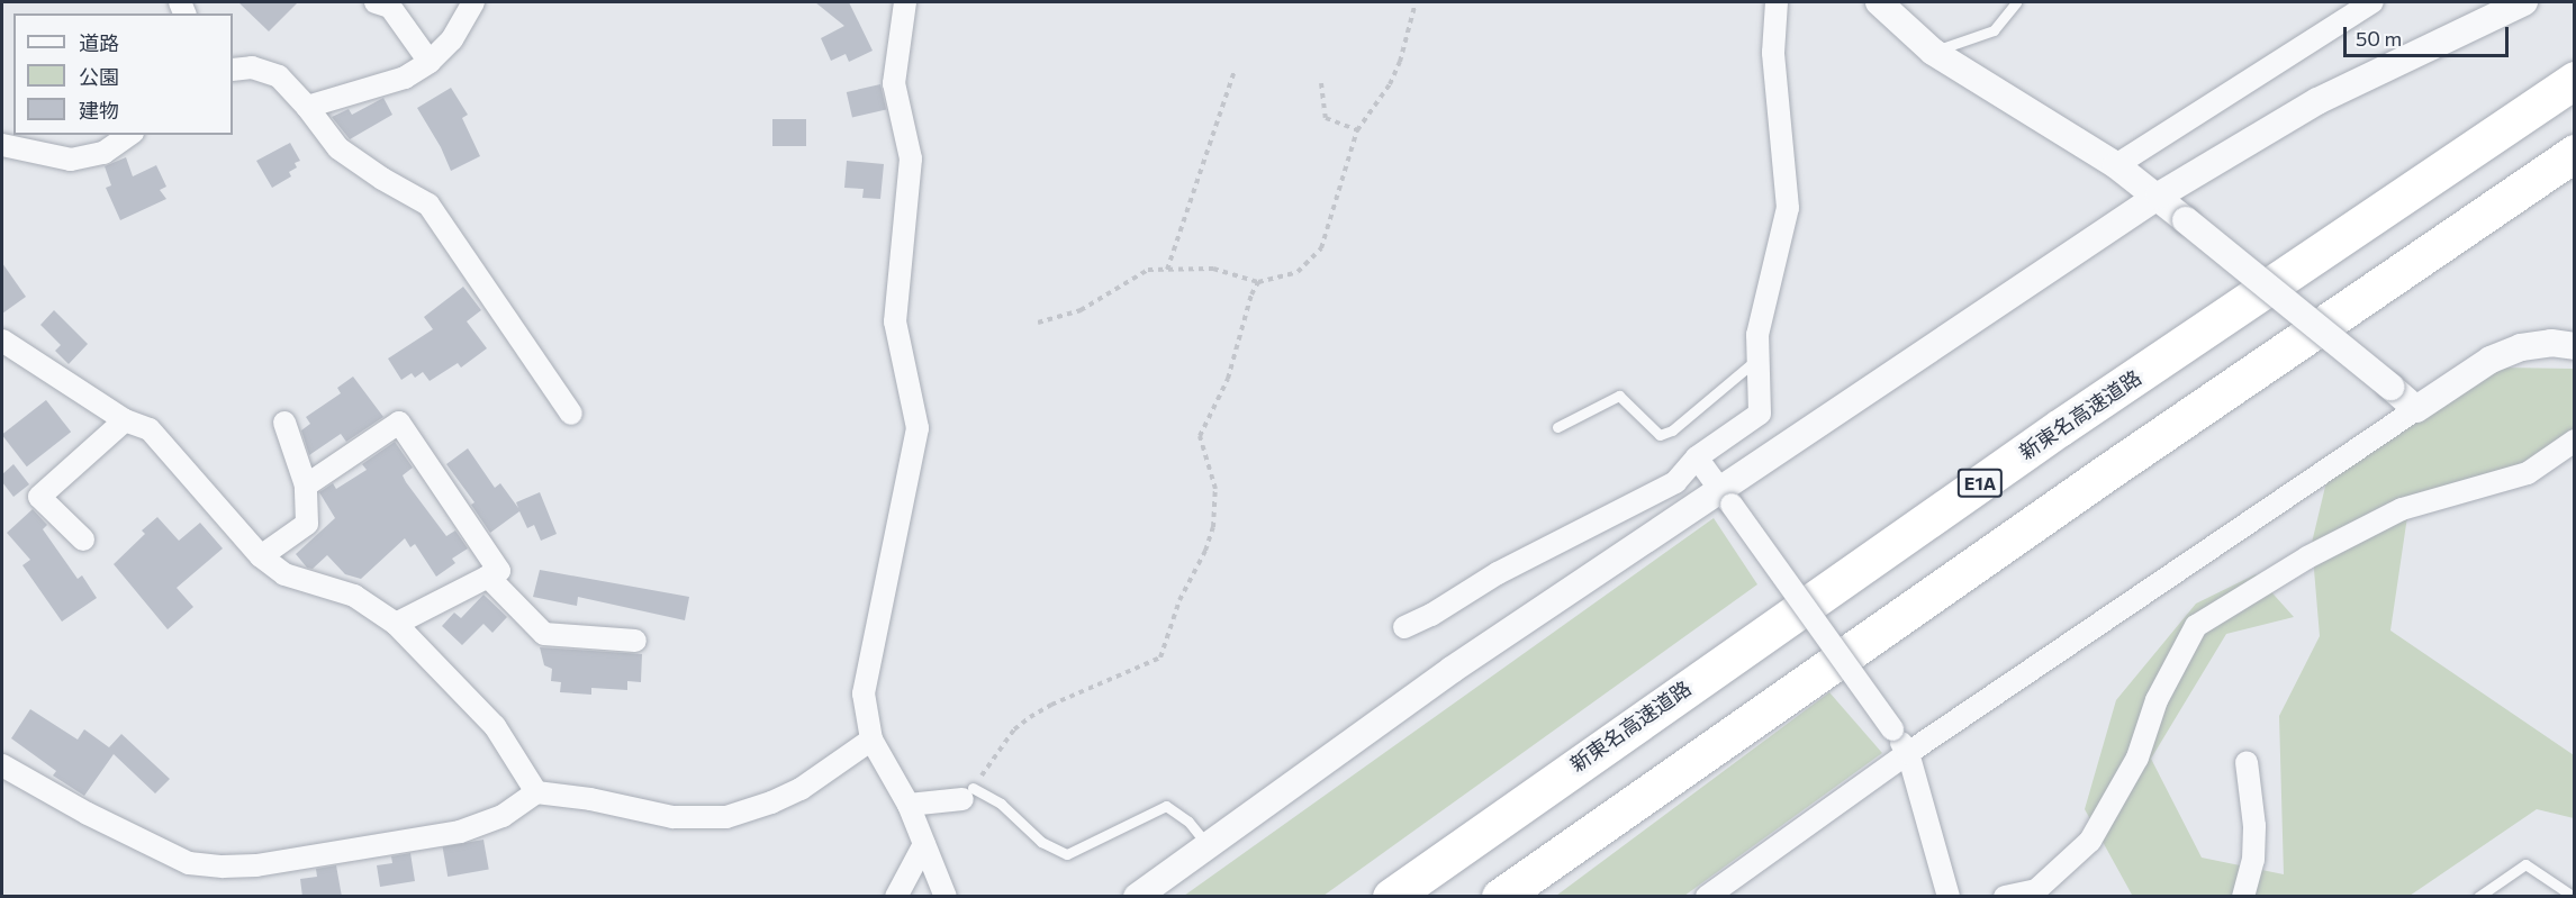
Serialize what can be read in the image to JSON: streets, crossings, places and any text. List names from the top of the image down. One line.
{"streets":{"highway":["新東名高速道路","E1A"]},"legend":["道路","公園","建物"],"scale_bar":"50 m"}
